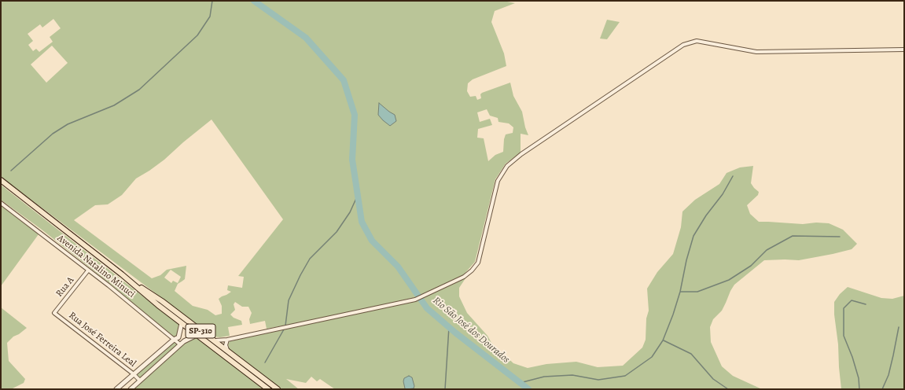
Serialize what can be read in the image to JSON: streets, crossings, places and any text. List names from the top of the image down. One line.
{"streets":{"main road":["SP-310"],"street":["Avenida Natalino Minuci","Rua A","Rua José Ferreira Leal"]},"crossings":[["Avenida Natalino Minuci","Rua A"],["Rua A","Rua José Ferreira Leal"]],"water":["Rio São José dos Dourados"]}
